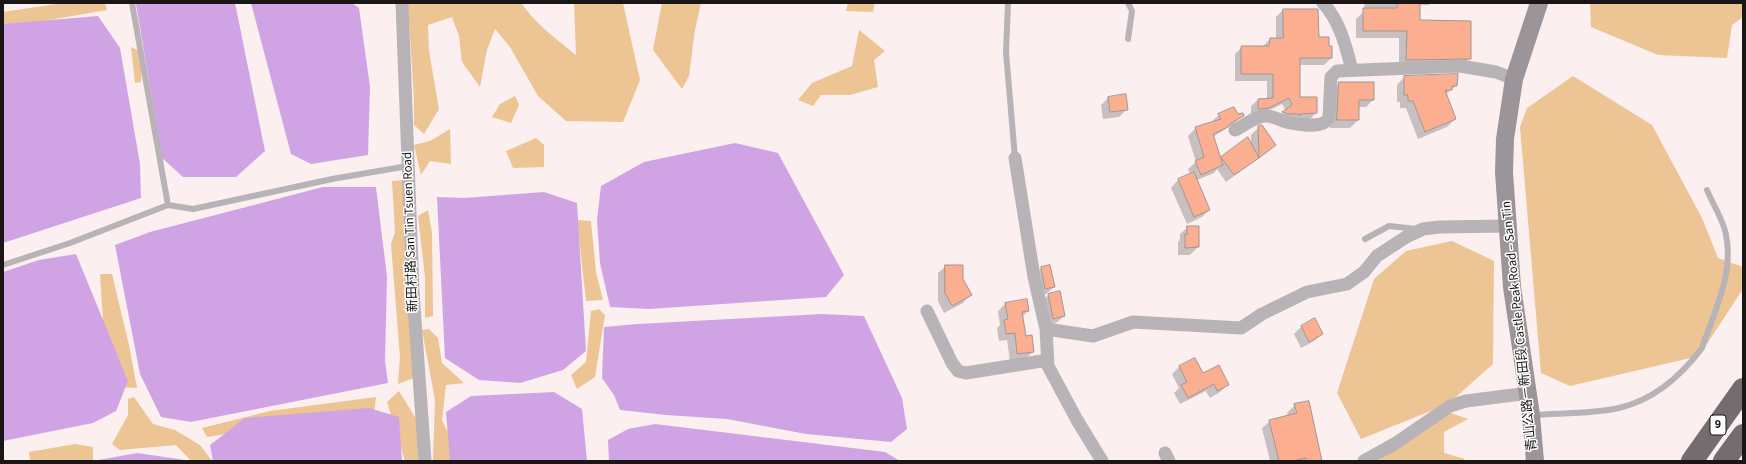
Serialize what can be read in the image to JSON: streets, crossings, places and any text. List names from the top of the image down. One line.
{"streets":{"highway":["9"],"main road":["青山公路－新田段 Castle Peak Road – San Tin"],"street":["新田村路 San Tin Tsuen Road"]}}
